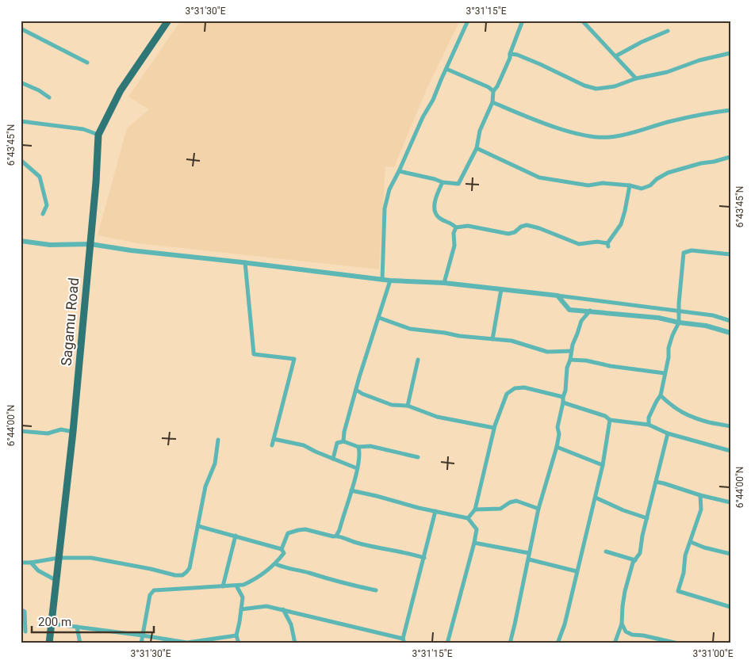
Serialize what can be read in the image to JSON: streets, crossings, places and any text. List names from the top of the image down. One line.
{"streets":{"highway":["Sagamu Road"]},"scale_bar":"200 m","coordinates":["3°31'30\"E","3°31'15\"E","6°43'45\"N","6°44'00\"N","3°31'00\"E"]}
